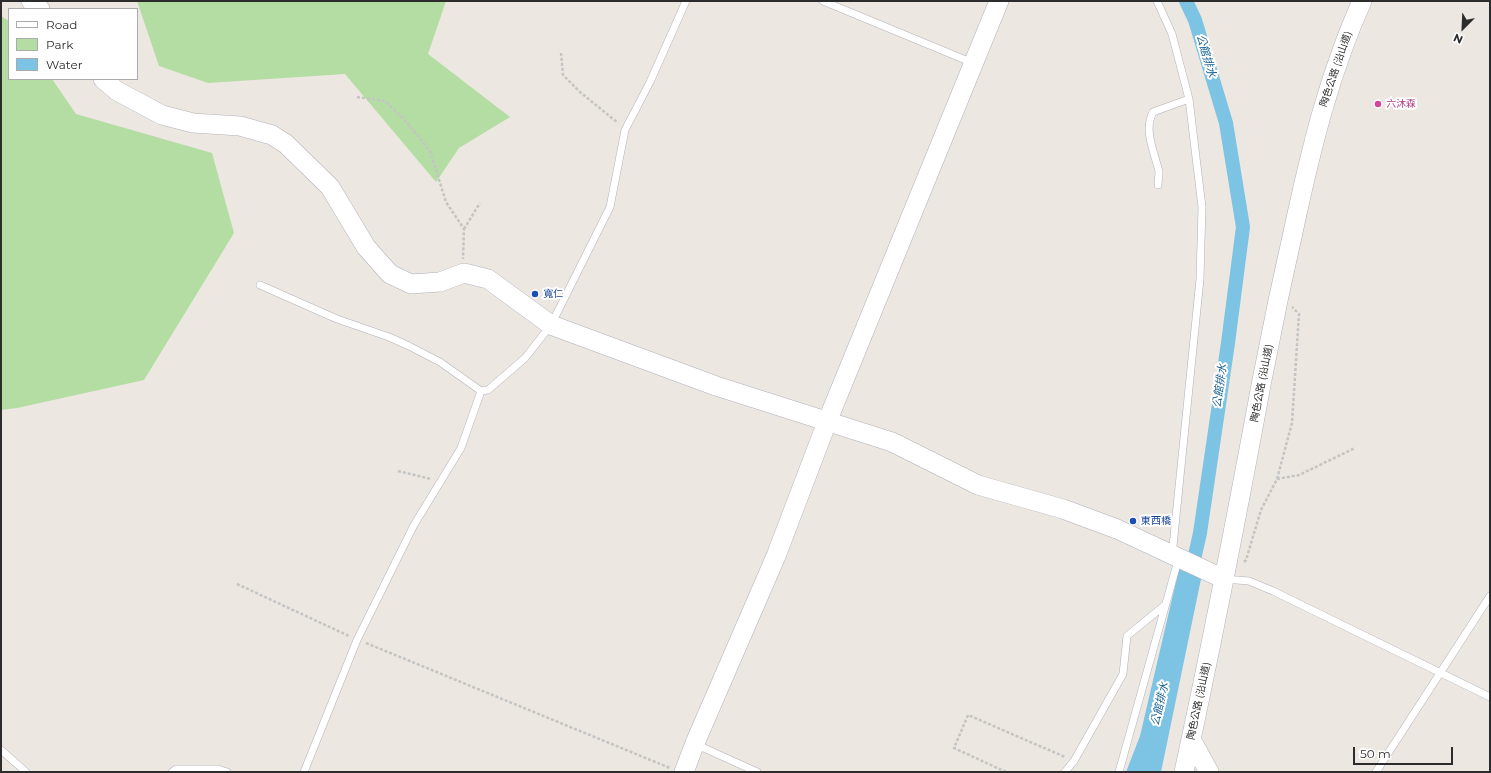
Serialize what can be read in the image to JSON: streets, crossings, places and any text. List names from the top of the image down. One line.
{"streets":{"street":["陶色公路 (沿山道)"]},"water":["公館排水"],"places":["六沐森","寬仁","東西橋"],"legend":["Road","Park","Water"],"scale_bar":"50 m","north":"bottom left"}
